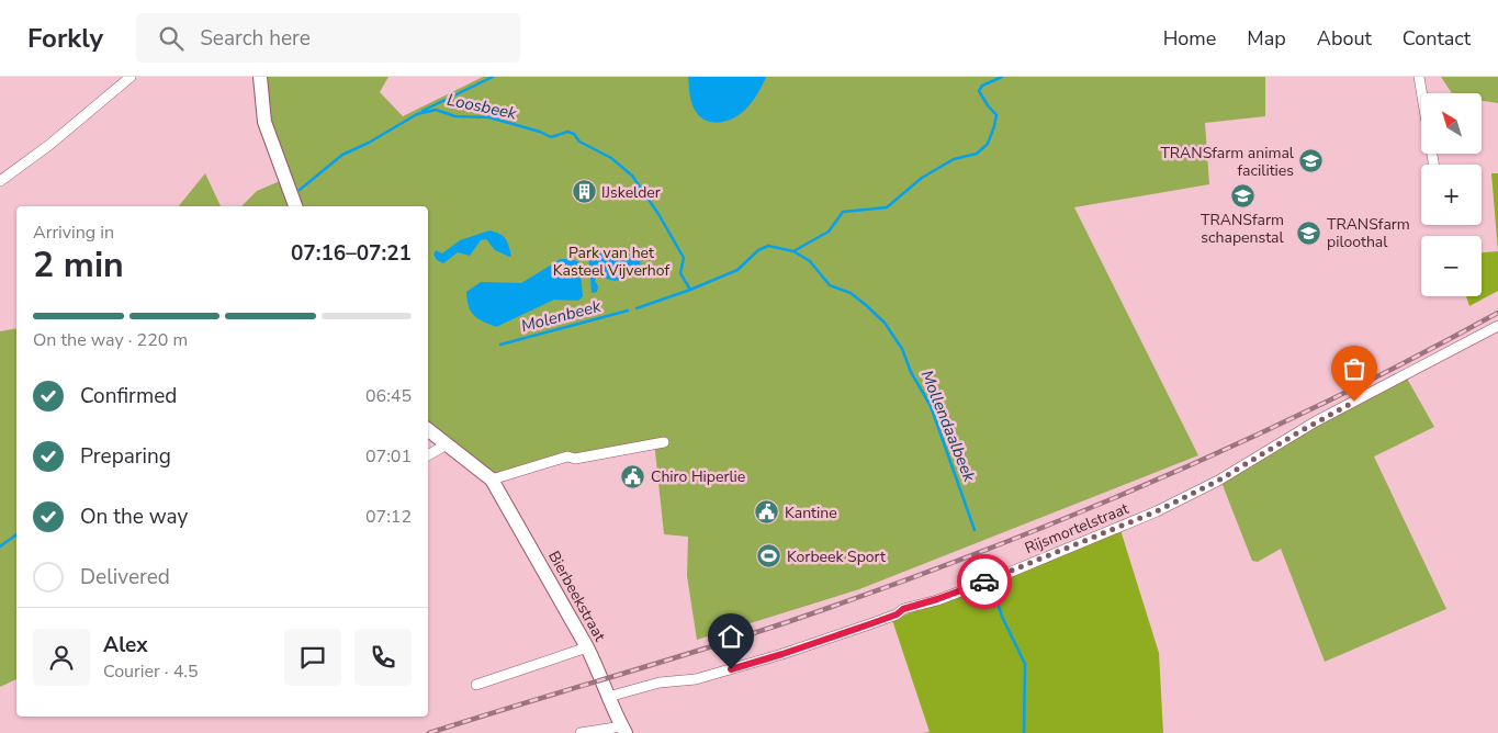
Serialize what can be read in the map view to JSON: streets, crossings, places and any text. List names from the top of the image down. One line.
{"streets":{"street":["Rijsmortelstraat","Bierbeekstraat"]},"crossings":[["Rijsmortelstraat","Bierbeekstraat"]],"water":["Loosbeek","Molenbeek","Mollendaalbeek"],"parks":["Park van het Kasteel Vijverhof"],"places":{"school or university":["TRANSfarm animal facilities","TRANSfarm schapenstal","TRANSfarm piloothal"],"building":["IJskelder"],"public building":["Chiro Hiperlie","Kantine"],"sports":["Korbeek Sport"]},"north":"top left","page":{"header":"Forkly","search":"Search here","nav":["Home","Map","About","Contact"],"map_buttons":["+","−"],"heading":["2 min","Arriving in","07:16–07:21"],"panel":["Alex","Courier · 4.5"],"bar":"On the way · 220 m","list":[["Confirmed","06:45"],["Preparing","07:01"],["On the way","07:12"],"Delivered"]}}
